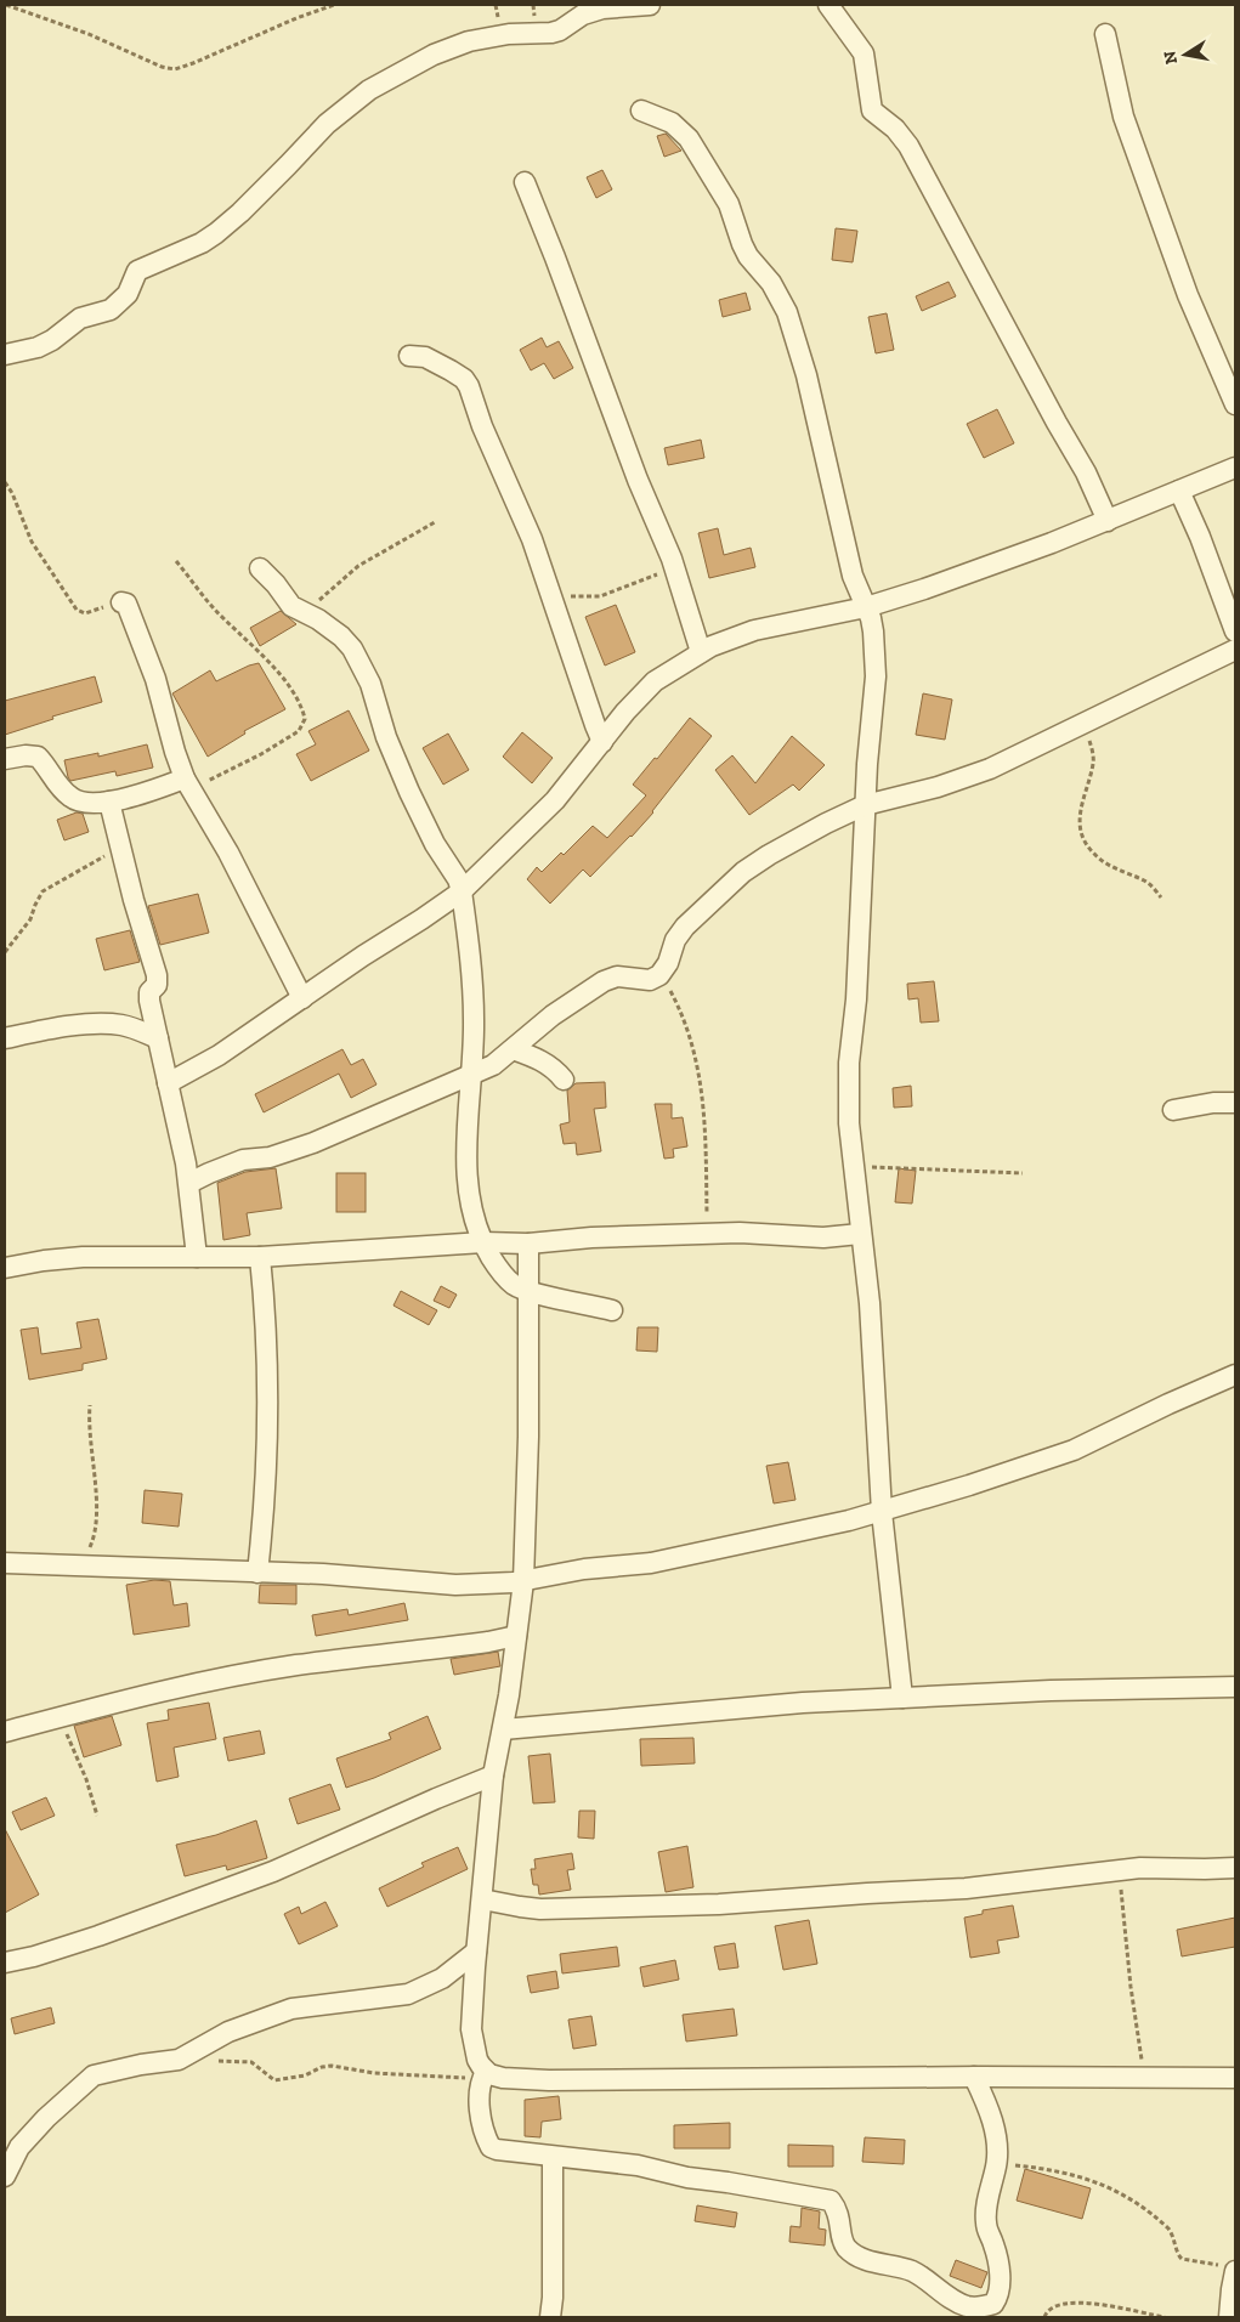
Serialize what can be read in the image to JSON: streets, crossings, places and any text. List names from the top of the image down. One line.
{"north":"left"}
